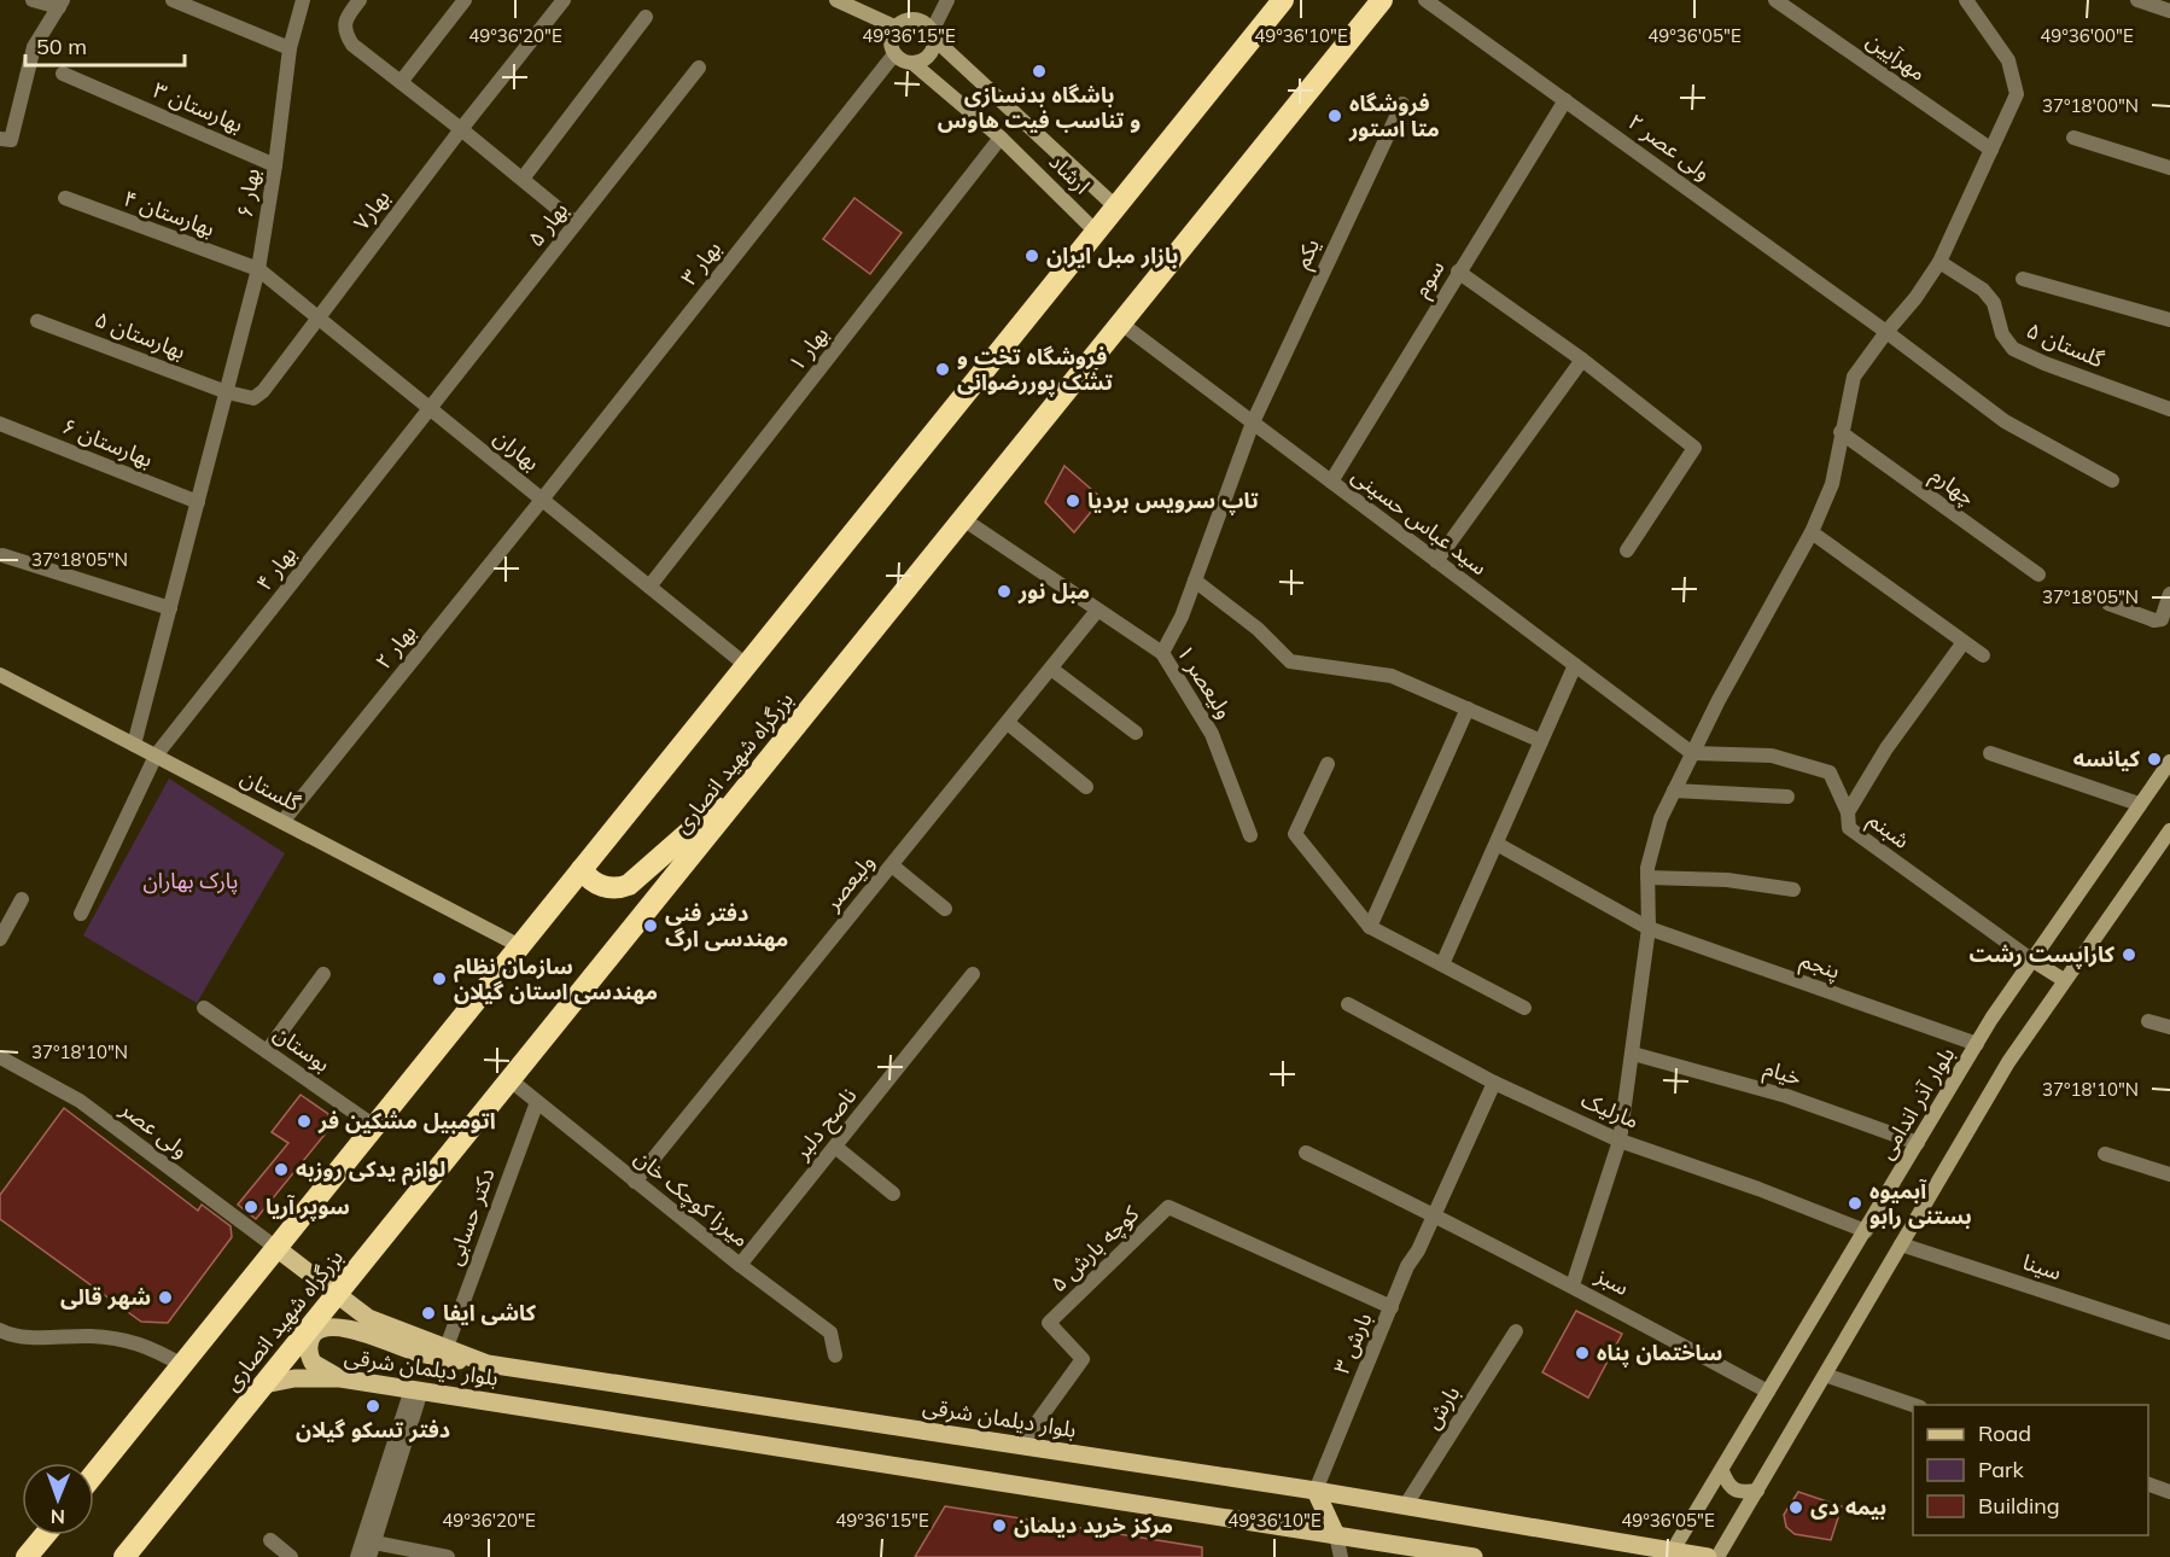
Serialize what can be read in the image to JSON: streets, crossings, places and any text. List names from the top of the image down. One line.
{"streets":{"highway":["بزرگراه شهید انصاری"],"main road":["ارشاد","گلستان","بلوار آذر اندامی","بلوار دیلمان شرقی"],"street":["مهرآیین","بهارستان ۳","ولی عصر ۲","بهار ۶","بهار۷","بهارستان ۴","بهار ۵","یکم","بهار ۳","سوم","بهارستان ۵","گلستان ۵","بهار ۱","بهارستان ۶","بهاران","چهارم","سید عباس حسینی","بهار ۴","بهار ۲","ولیعصر ۱","شبنم","ولیعصر","پنجم","بوستان","خیام","مارلیک","ناصح دلبر","ولی عصر","میرزا کوچک خان","دکتر حسابی","کوچه بارش ۵","سینا","سبز","بارش ۳","بارش"]},"crossings":[["بهارستان ۳","بهار ۶"],["ولی عصر ۲","سوم"],["ارشاد","بهار ۳"],["ارشاد","بهار ۱"],["بهار ۶","بهارستان ۴"],["بهار ۶","بهارستان ۵"],["بهار ۶","بهارستان ۶"],["بهار ۶","بهاران"],["بهار ۶","گلستان"],["بهار۷","بهاران"],["بهارستان ۴","بهاران"],["بهار ۵","بهاران"],["بهار ۵","بهار ۴"],["یکم","سید عباس حسینی"],["یکم","ولیعصر ۱"],["بهار ۳","بهاران"],["بهار ۳","بهار ۲"],["سوم","سید عباس حسینی"],["بهار ۱","بهاران"],["بهاران","بهار ۴"],["بهاران","بهار ۲"],["سید عباس حسینی","بزرگراه شهید انصاری"],["سید عباس حسینی","شبنم"],["بهار ۴","گلستان"],["بهار ۲","گلستان"],["ولیعصر ۱","بزرگراه شهید انصاری"],["ولیعصر ۱","ولیعصر"],["بزرگراه شهید انصاری","میرزا کوچک خان"],["بزرگراه شهید انصاری","بلوار دیلمان شرقی"],["شبنم","بلوار آذر اندامی"],["ولیعصر","میرزا کوچک خان"],["پنجم","بلوار آذر اندامی"],["خیام","بلوار آذر اندامی"],["بلوار آذر اندامی","مارلیک"],["بلوار آذر اندامی","سبز"],["بلوار آذر اندامی","بلوار دیلمان شرقی"],["مارلیک","بارش ۳"],["ناصح دلبر","میرزا کوچک خان"],["ولی عصر","بلوار دیلمان شرقی"],["میرزا کوچک خان","دکتر حسابی"],["دکتر حسابی","بلوار دیلمان شرقی"],["کوچه بارش ۵","بارش ۳"],["کوچه بارش ۵","بلوار دیلمان شرقی"],["سبز","بارش ۳"],["بارش ۳","بلوار دیلمان شرقی"],["بلوار دیلمان شرقی","بارش"]],"parks":["پارک بهاران"],"places":["باشگاه بدنسازی و تناسب فیت هاوس","فروشگاه متا استور","بازار مبل ایران","فروشگاه تخت و تشک پوررضوانی","تاپ سرویس بردیا","مبل نور","کیانسه","دفتر فنی مهندسی ارگ","کاراپست رشت","سازمان نظام مهندسی استان گیلان","اتومبیل مشکین فر","لوازم یدکی روزبه","آبمیوه بستنی رابو","سوپر آریا","شهر قالی","کاشی ایفا","ساختمان پناه","دفتر تسکو گیلان","بیمه دی","مرکز خرید دیلمان"],"legend":["Road","Park","Building"],"scale_bar":"50 m","north":"bottom","coordinates":["49°36'20\"E","49°36'15\"E","49°36'10\"E","49°36'05\"E","49°36'00\"E","37°18'00\"N","37°18'05\"N","37°18'10\"N"]}
